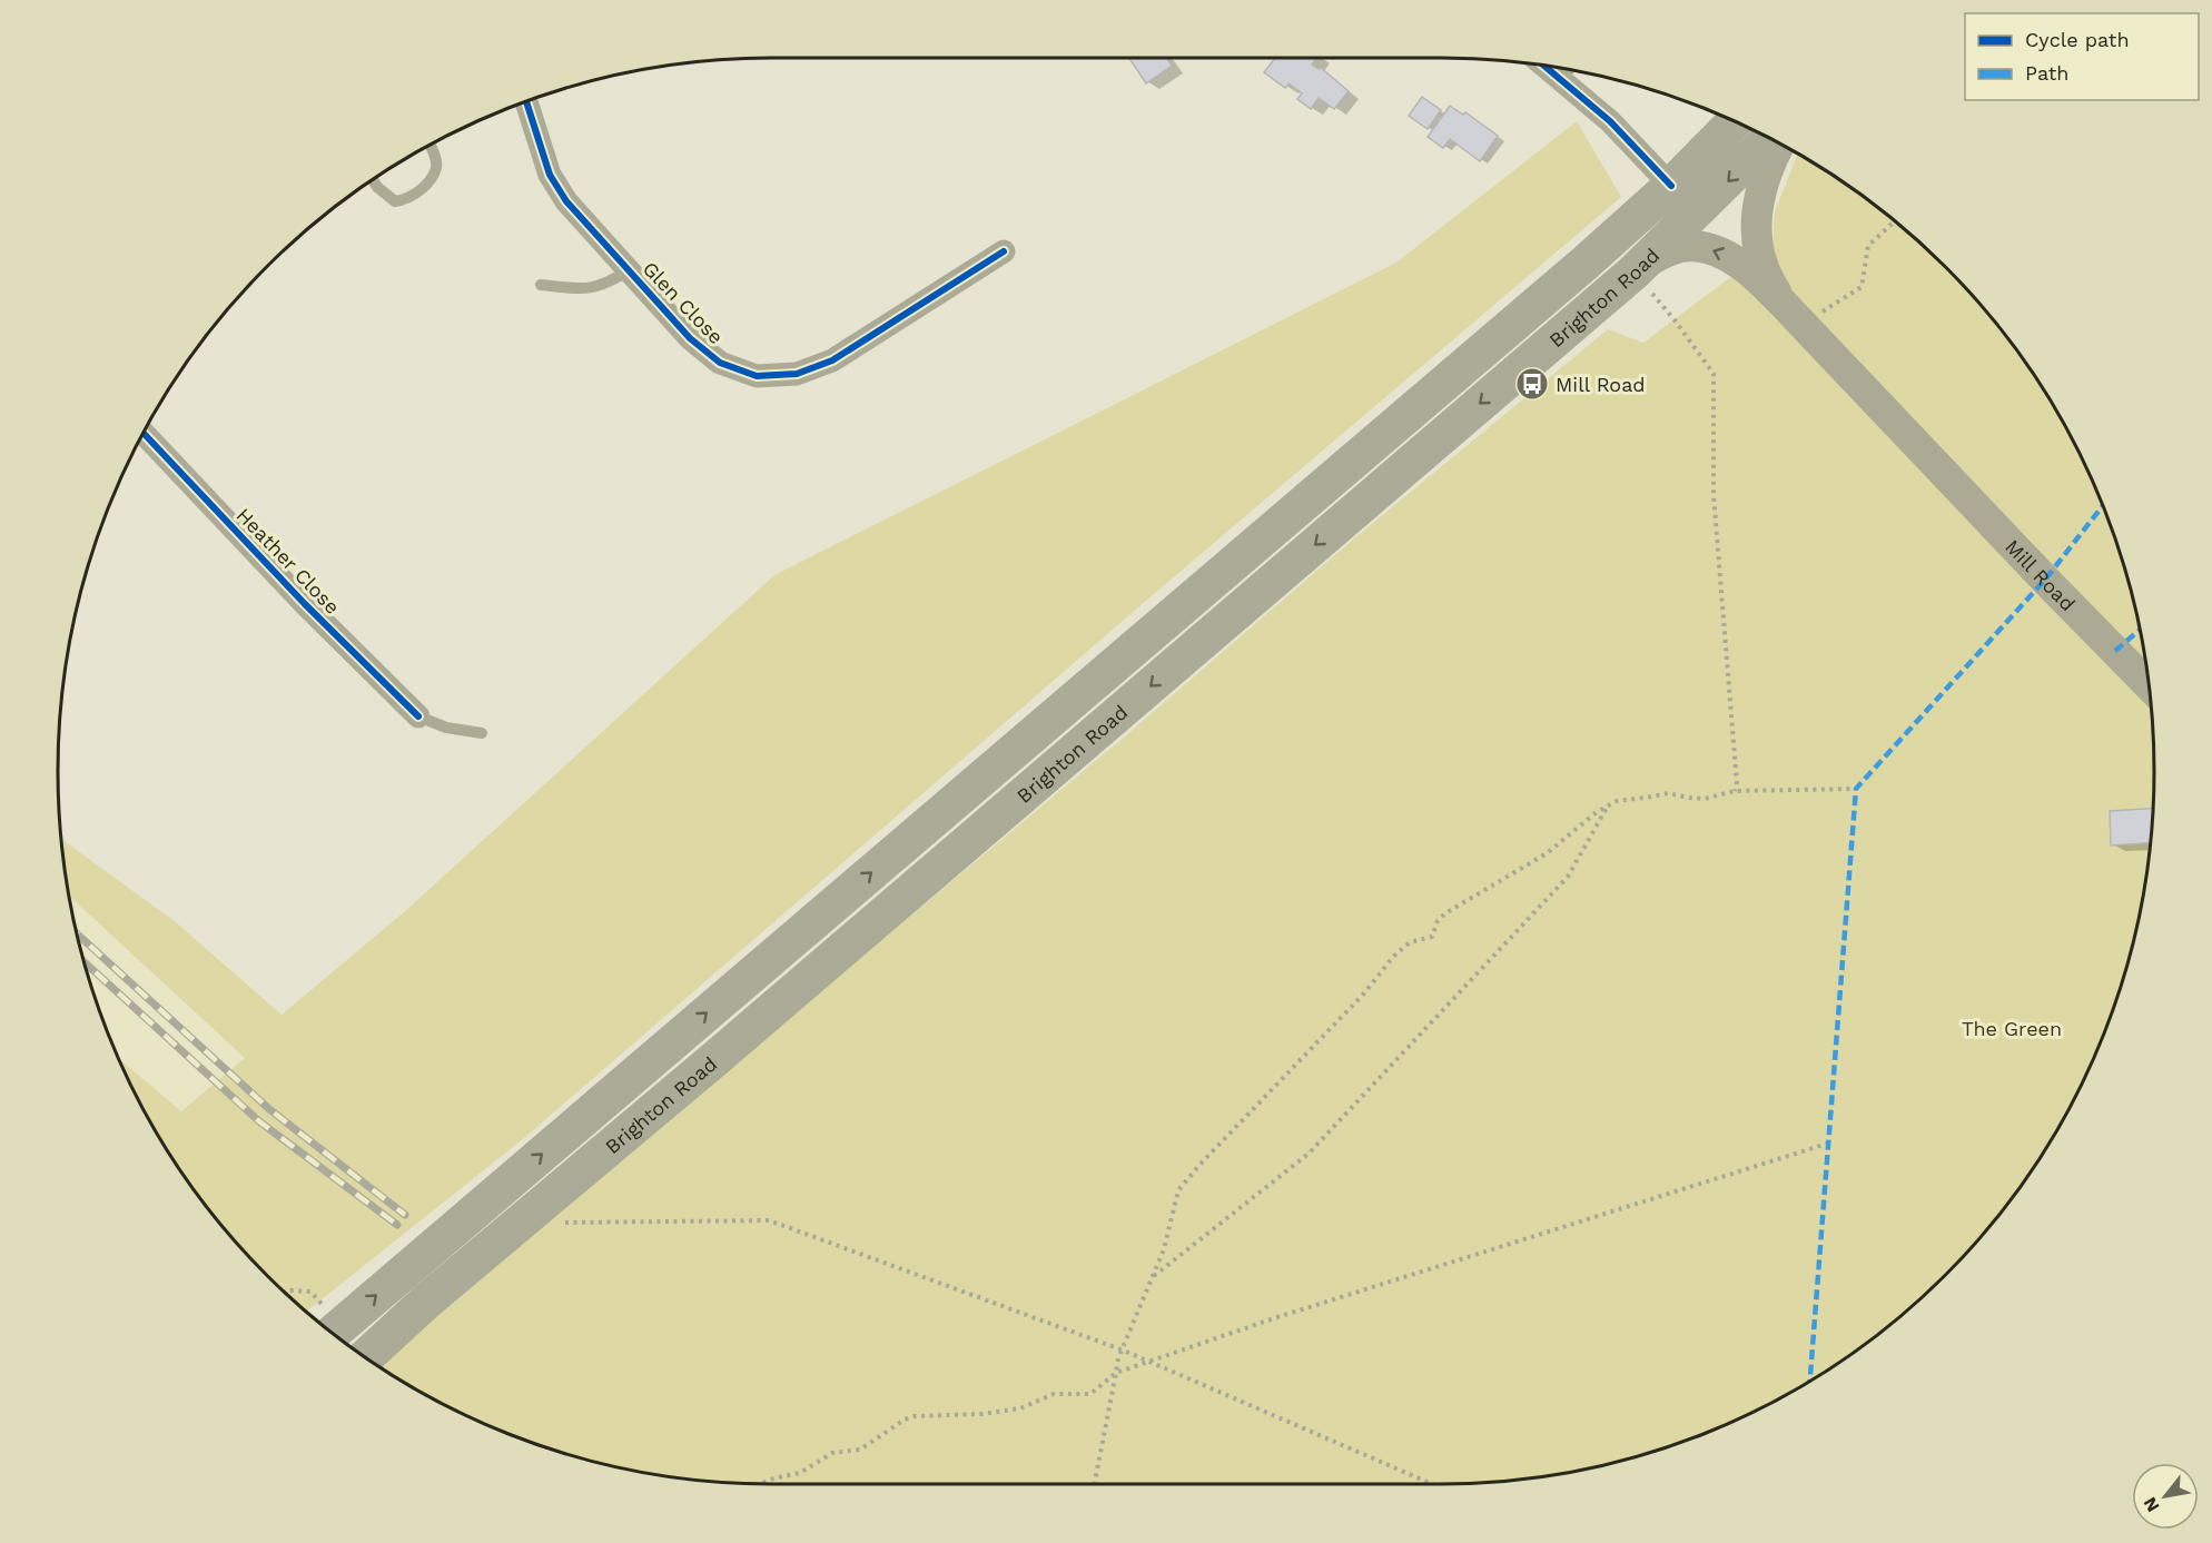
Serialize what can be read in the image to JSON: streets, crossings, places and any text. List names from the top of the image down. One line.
{"streets":{"highway":["Brighton Road"],"main road":["Mill Road"],"street":["Glen Close","Heather Close"]},"crossings":[["Brighton Road","Mill Road"]],"parks":["The Green"],"places":{"bus stop":["Mill Road"]},"legend":["Cycle path","Path"],"north":"bottom left"}
